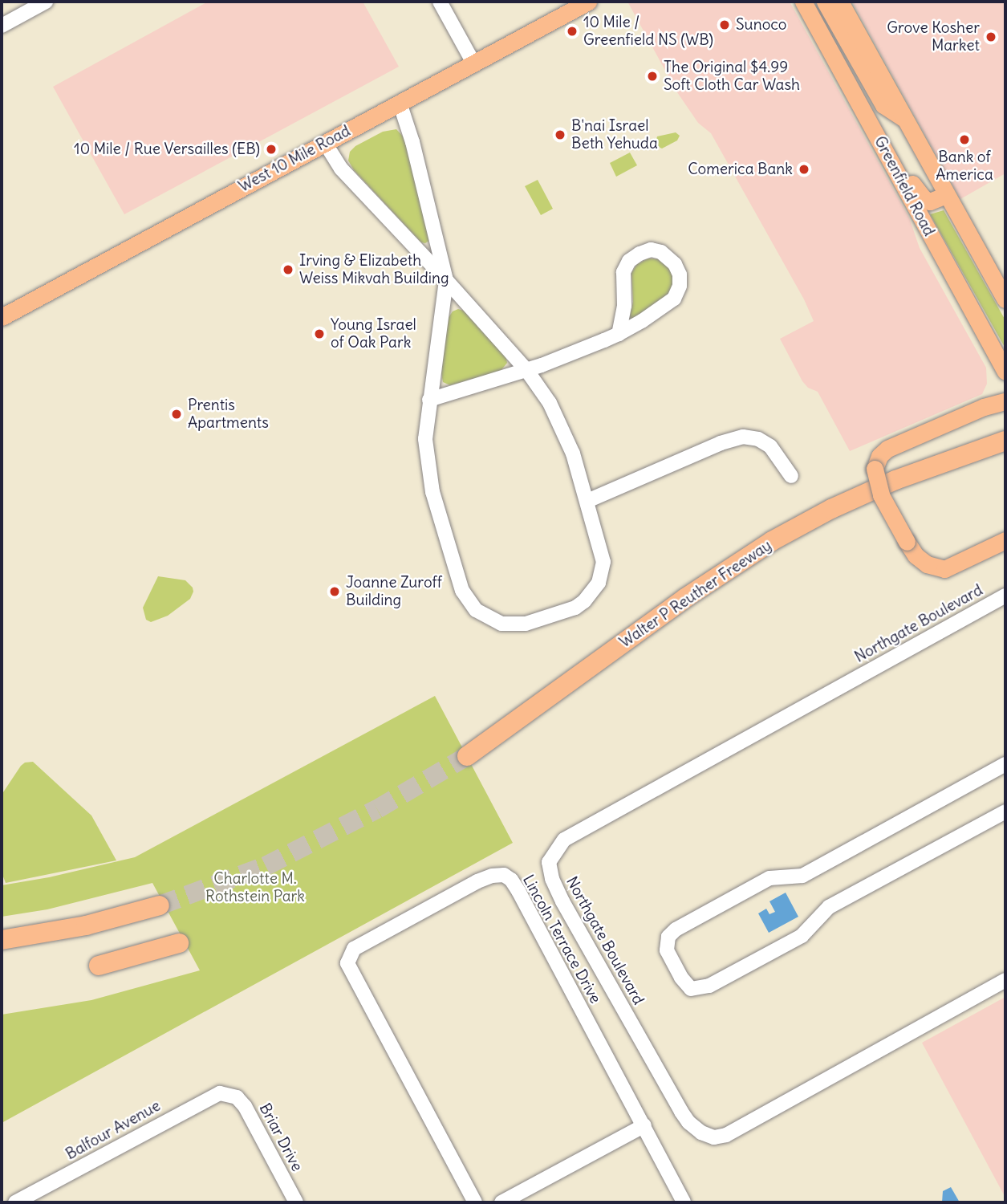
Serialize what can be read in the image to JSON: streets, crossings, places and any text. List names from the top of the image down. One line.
{"streets":{"highway":["Walter P Reuther Freeway"],"main road":["West 10 Mile Road","Greenfield Road"],"street":["Northgate Boulevard","Lincoln Terrace Drive","Balfour Avenue","Briar Drive"]},"crossings":[["Balfour Avenue","Briar Drive"]],"parks":["Charlotte M. Rothstein Park"],"places":["Sunoco","10 Mile / Greenfield NS (WB)","Grove Kosher Market","The Original $4.99 Soft Cloth Car Wash","B'nai Israel Beth Yehuda","Bank of America","10 Mile / Rue Versailles (EB)","Comerica Bank","Irving & Elizabeth Weiss Mikvah Building","Young Israel of Oak Park","Prentis Apartments","Joanne Zuroff Building"]}
